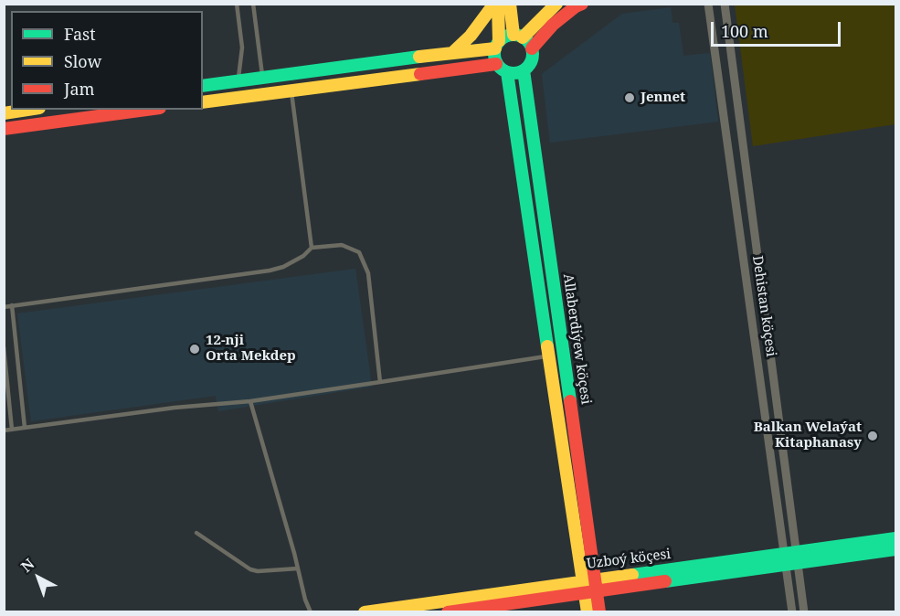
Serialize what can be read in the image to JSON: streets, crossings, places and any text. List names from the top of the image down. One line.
{"streets":{"street":["Dehistan köçesi","Allaberdiýew köçesi","Uzboý köçesi"]},"crossings":[["Dehistan köçesi","Uzboý köçesi"],["Allaberdiýew köçesi","Uzboý köçesi"]],"places":["Jennet","12-nji Orta Mekdep","Balkan Welaýat Kitaphanasy"],"legend":["Fast","Slow","Jam"],"scale_bar":"100 m","north":"top left"}
